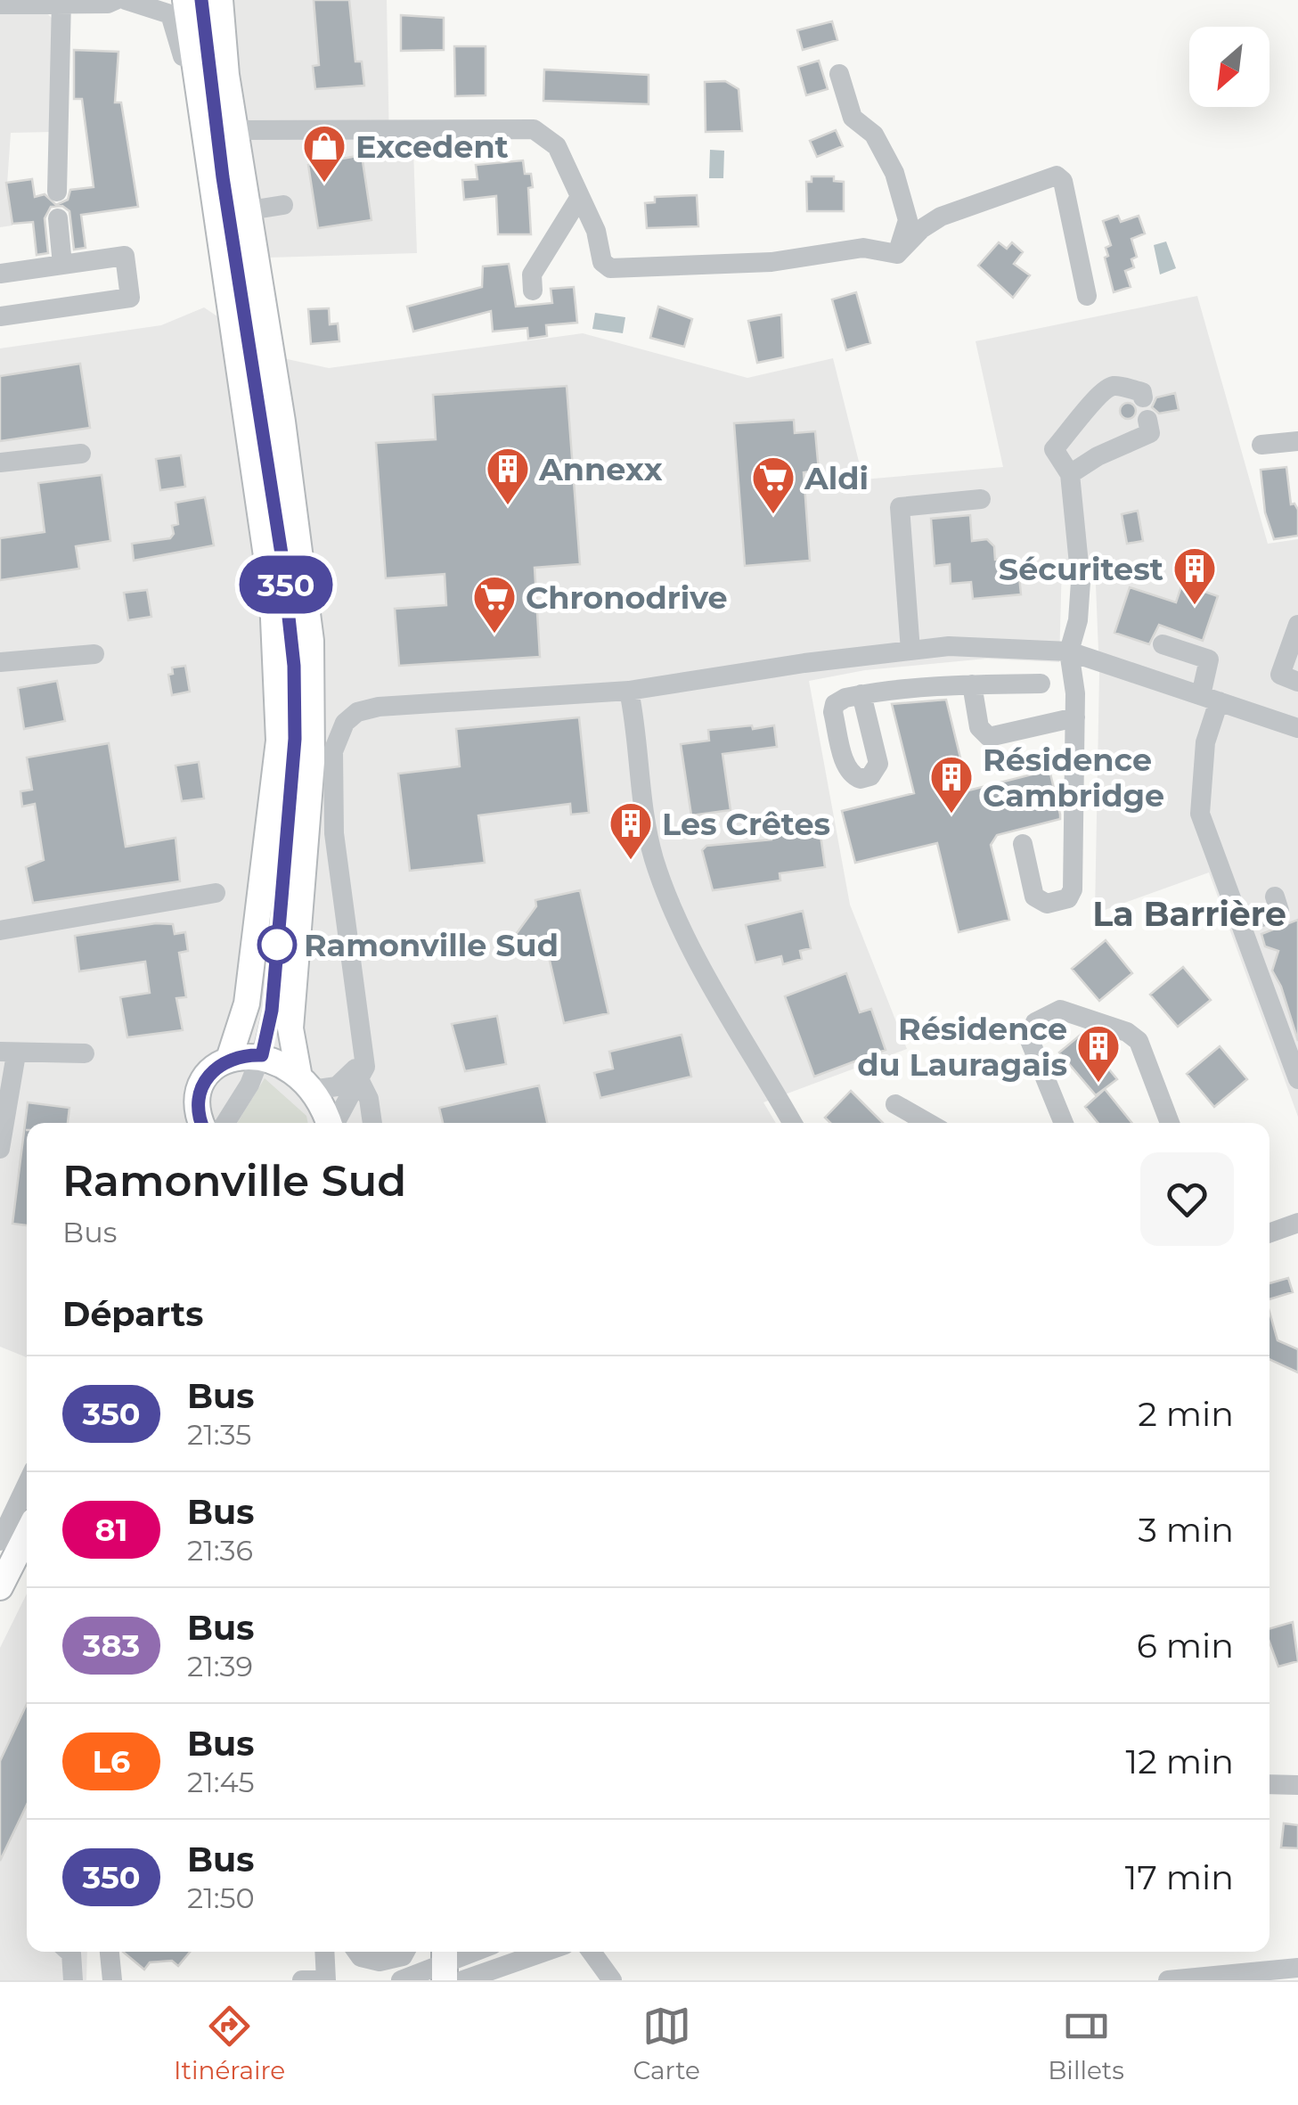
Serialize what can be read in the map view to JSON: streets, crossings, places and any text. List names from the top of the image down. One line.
{"districts":["La Barrière"],"places":{"shop":["Excedent"],"building":["Annexx","Sécuritest","Résidence Cambridge","Les Crêtes","Résidence du Lauragais"],"supermarket":["Aldi","Chronodrive"],"other":["Ramonville Sud"]},"lines":["bus line 350"],"north":"bottom left","page":{"on_map":"350","heading":[["Ramonville Sud","Bus"],"Départs"],"list":[{"mark":"350","name":"Bus","note":"21:35","value":"2 min"},{"mark":"81","name":"Bus","note":"21:36","value":"3 min"},{"mark":"383","name":"Bus","note":"21:39","value":"6 min"},{"mark":"L6","name":"Bus","note":"21:45","value":"12 min"},{"mark":"350","name":"Bus","note":"21:50","value":"17 min"}],"tabs":["Itinéraire","Carte","Billets"]}}
